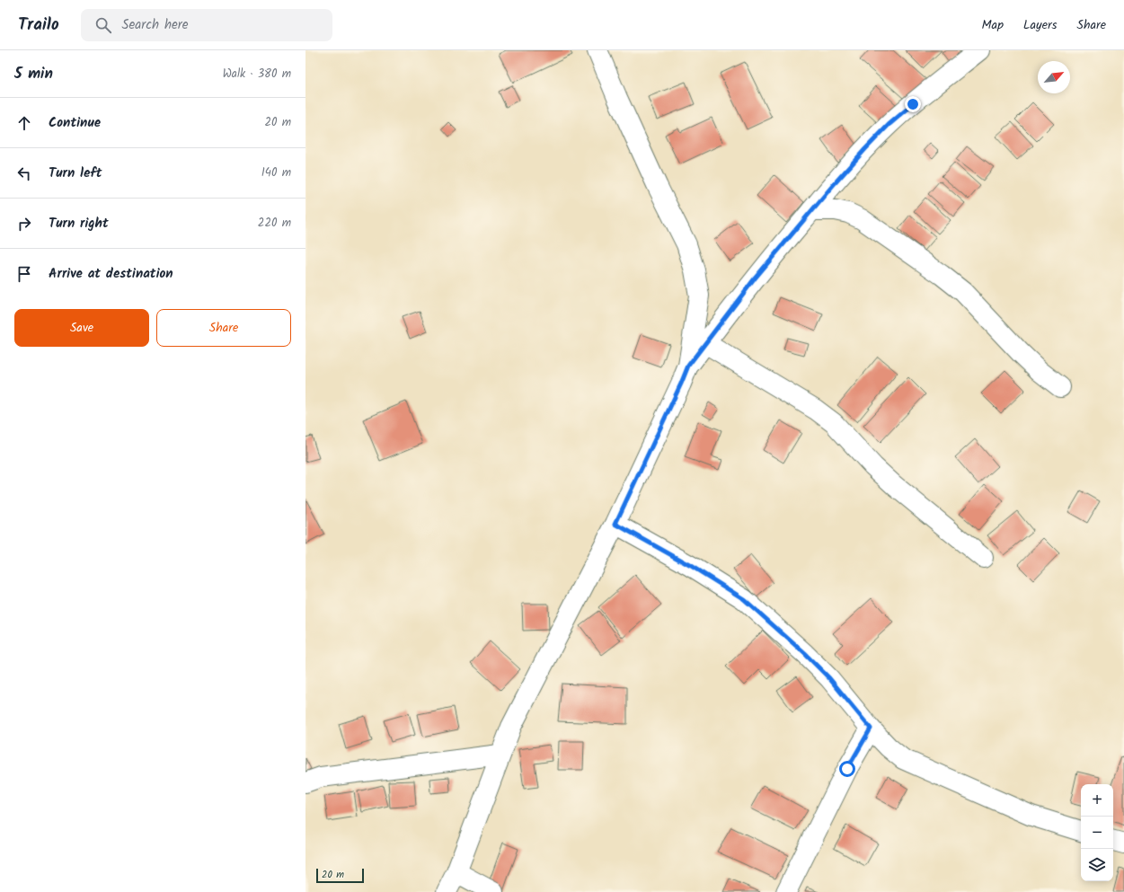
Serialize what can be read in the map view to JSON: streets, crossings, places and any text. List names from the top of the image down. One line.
{"scale_bar":"20 m","north":"top right","page":{"header":"Trailo","search":"Search here","nav":["Map","Layers","Share"],"heading":["5 min","Walk · 380 m"],"list":[["Continue","20 m"],["Turn left","140 m"],["Turn right","220 m"],"Arrive at destination"],"buttons":["Save","Share"],"map_buttons":["+","−"],"scale":"20 m"}}
